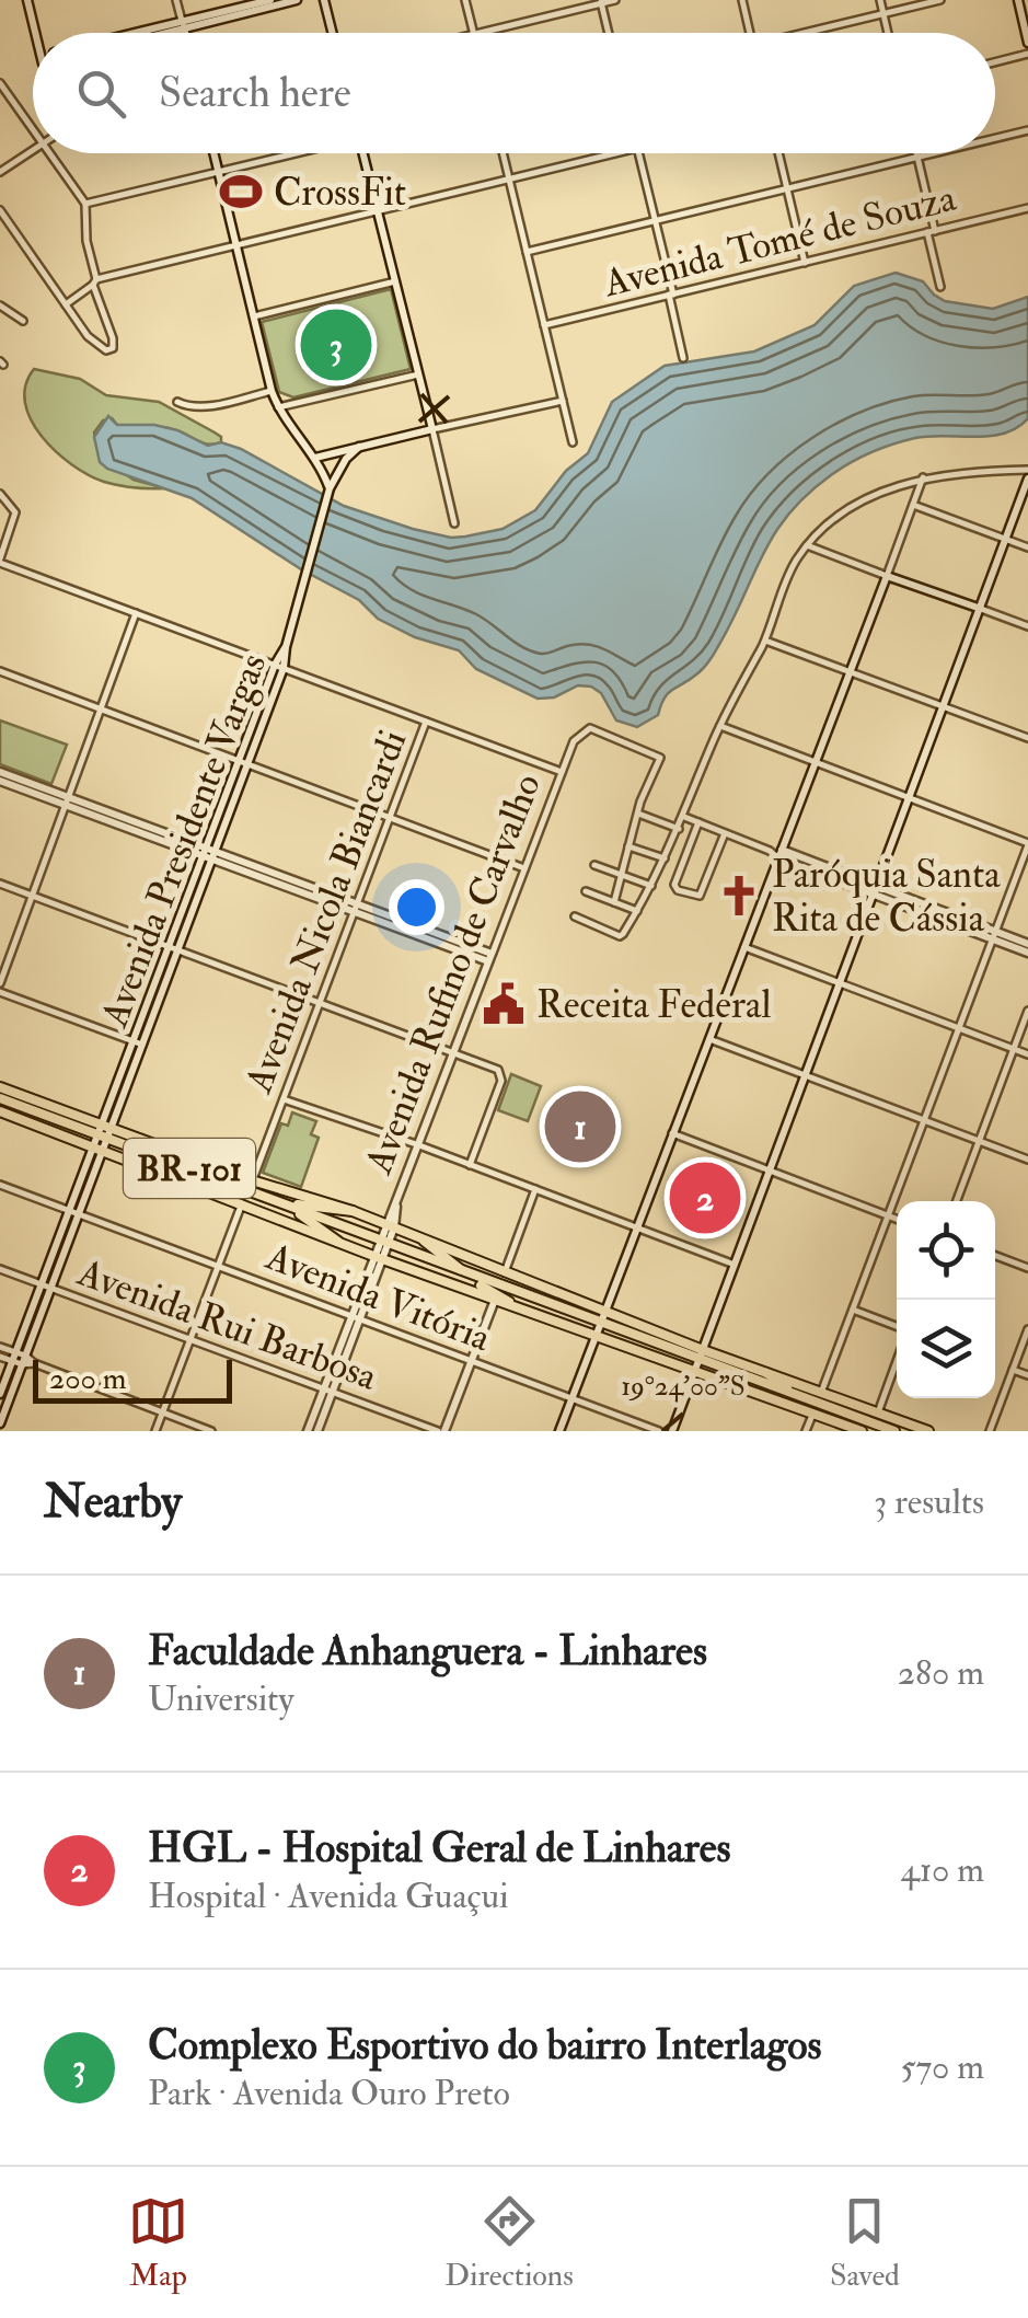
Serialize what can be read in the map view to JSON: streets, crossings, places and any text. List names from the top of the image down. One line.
{"streets":{"main road":["Avenida Presidente Vargas","Avenida Rufino de Carvalho","BR-101"],"street":["Avenida Tomé de Souza","Avenida Nicola Biancardi","Avenida Vitória","Avenida Rui Barbosa"]},"crossings":[["Avenida Presidente Vargas","BR-101"],["Avenida Presidente Vargas","Avenida Vitória"],["Avenida Presidente Vargas","Avenida Rui Barbosa"],["Avenida Rufino de Carvalho","BR-101"]],"places":{"sports":["CrossFit"],"church":["Paróquia Santa Rita de Cássia"],"public building":["Receita Federal"]},"scale_bar":"200 m","page":{"search":"Search here","pins":["3","1","2"],"scale":"200 m","heading":["Nearby","3 results"],"list":[{"mark":"1","name":"Faculdade Anhanguera - Linhares","note":"University","value":"280 m"},{"mark":"2","name":"HGL - Hospital Geral de Linhares","note":"Hospital · Avenida Guaçui","value":"410 m"},{"mark":"3","name":"Complexo Esportivo do bairro Interlagos","note":"Park · Avenida Ouro Preto","value":"570 m"}],"nav":["Map","Directions","Saved"]},"coordinates":["19°24'00\"S"]}
